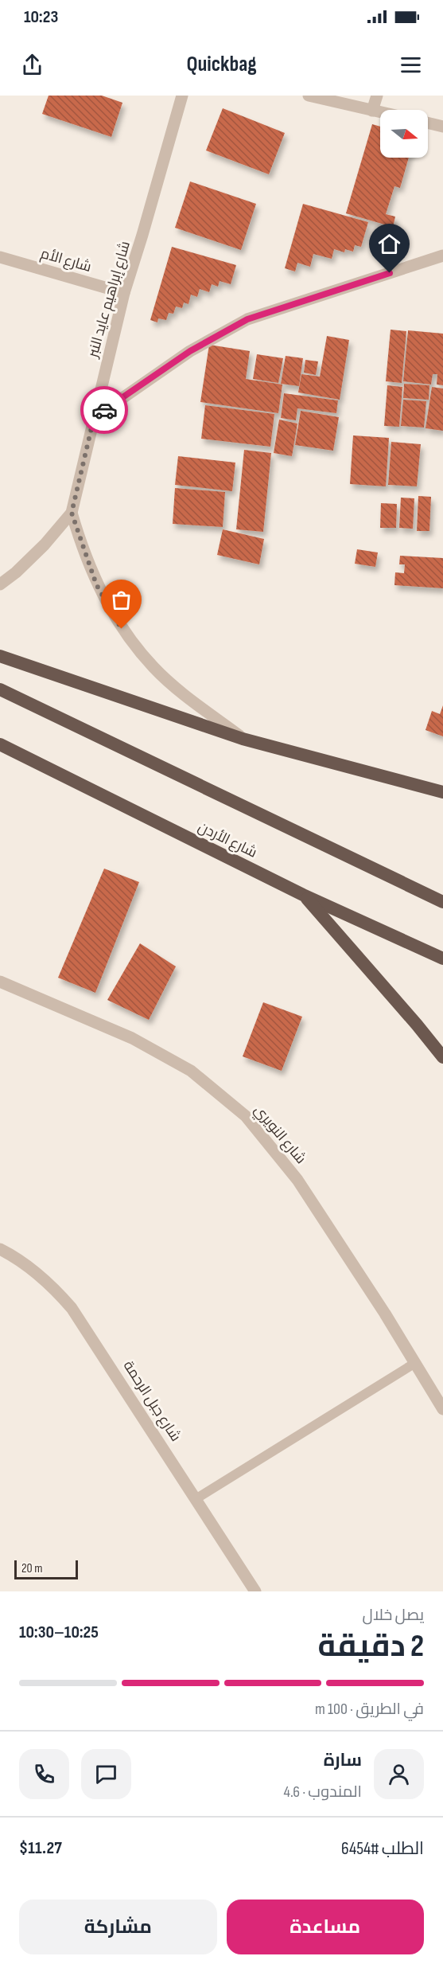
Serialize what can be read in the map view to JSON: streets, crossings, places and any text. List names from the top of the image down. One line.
{"streets":{"highway":["شارع الأردن"],"street":["شارع الأم","شارع إبراهيم عايد النبر","شارع النويري","شارع جبل الرحمة"]},"crossings":[["شارع الأم","شارع إبراهيم عايد النبر"]],"scale_bar":"20 m","north":"right","page":{"status":"10:23","header":"Quickbag","scale":"20 m","heading":["2 دقيقة","يصل خلال","10:25–10:30"],"panel":["سارة","المندوب · 4.6","الطلب #6454","$11.27"],"bar":"في الطريق · 100 m","buttons":["مساعدة","مشاركة"]}}
